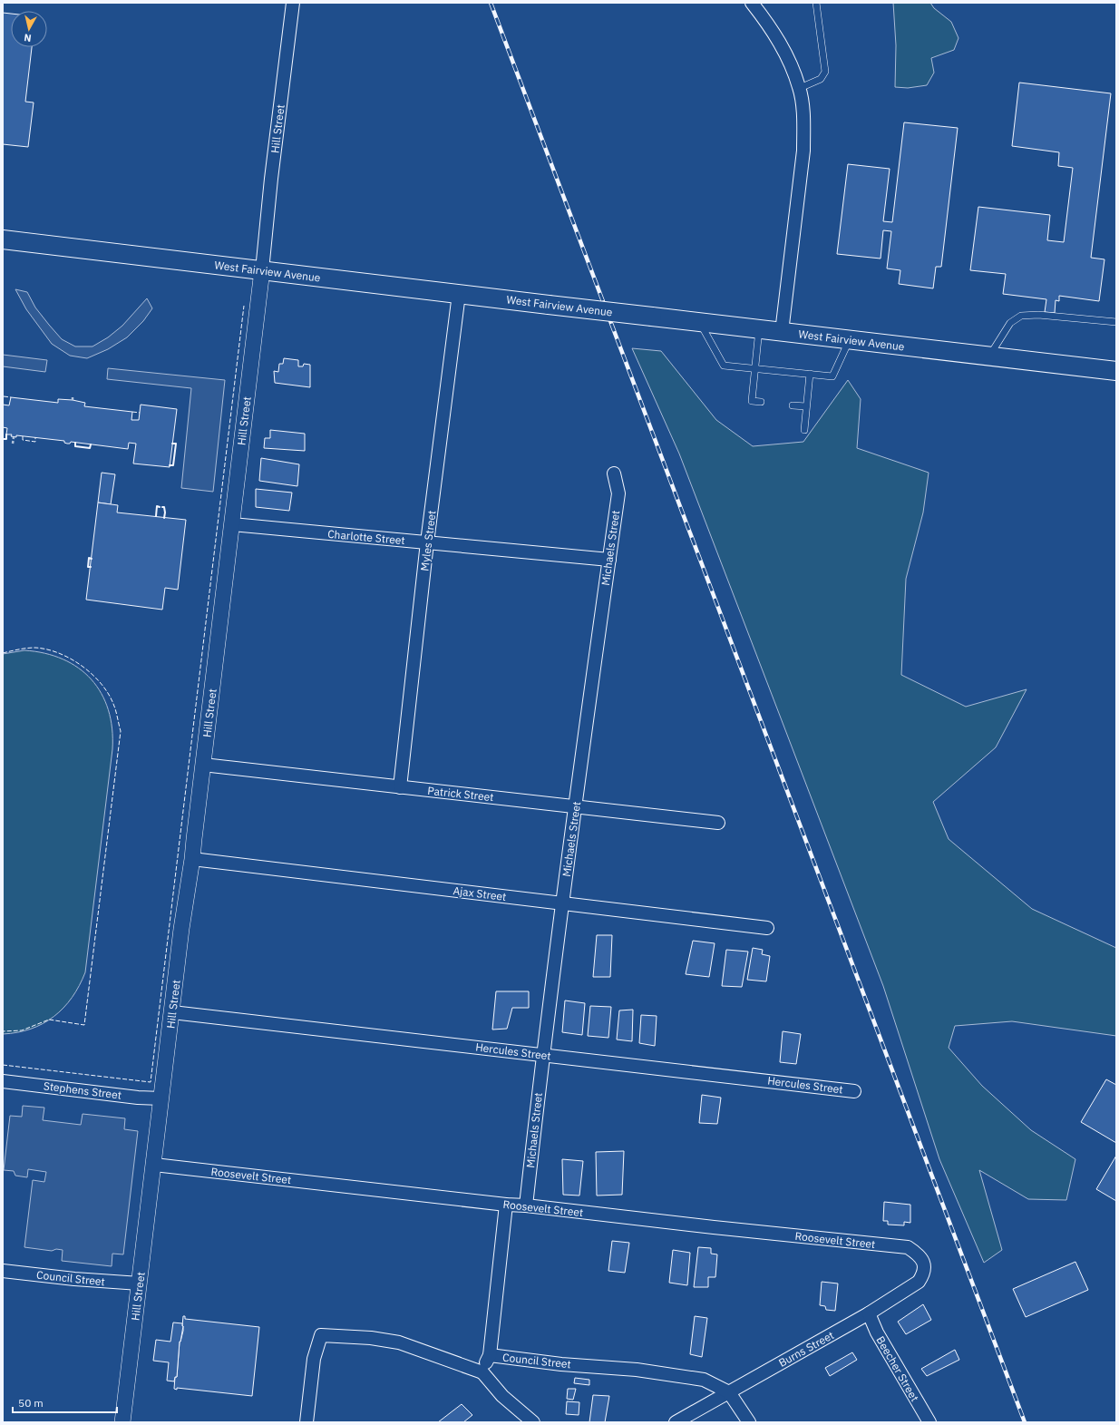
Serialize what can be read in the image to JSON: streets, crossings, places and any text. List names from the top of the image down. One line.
{"streets":{"main road":["West Fairview Avenue"],"street":["Hill Street","Charlotte Street","Myles Street","Michaels Street","Patrick Street","Ajax Street","Hercules Street","Stephens Street","Roosevelt Street","Council Street","Burns Street","Beecher Street"]},"crossings":[["Hill Street","West Fairview Avenue"],["Hill Street","Charlotte Street"],["Hill Street","Patrick Street"],["Hill Street","Ajax Street"],["Hill Street","Hercules Street"],["Hill Street","Stephens Street"],["Hill Street","Roosevelt Street"],["Hill Street","Council Street"],["West Fairview Avenue","Myles Street"],["Charlotte Street","Myles Street"],["Charlotte Street","Michaels Street"],["Myles Street","Patrick Street"],["Michaels Street","Patrick Street"],["Michaels Street","Ajax Street"],["Michaels Street","Hercules Street"],["Michaels Street","Roosevelt Street"],["Roosevelt Street","Burns Street"],["Council Street","Burns Street"],["Burns Street","Beecher Street"]],"scale_bar":"50 m","north":"bottom"}
